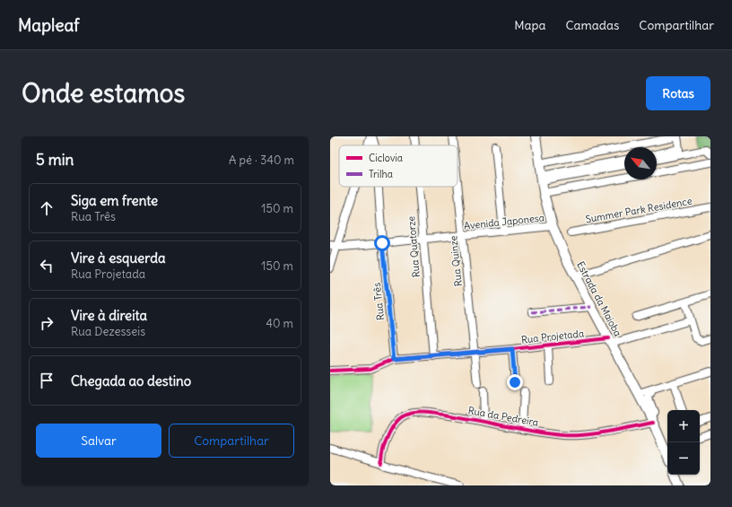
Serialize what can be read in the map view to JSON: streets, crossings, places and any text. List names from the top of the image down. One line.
{"streets":{"main road":["Estrada da Maioba"],"street":["Summer Park Residence","Avenida Japonesa","Rua Quatorze","Rua Quinze","Rua Três","Rua Projetada","Rua da Pedreira"]},"crossings":[["Avenida Japonesa","Rua Quatorze"],["Avenida Japonesa","Rua Quinze"],["Avenida Japonesa","Estrada da Maioba"],["Avenida Japonesa","Rua Três"],["Rua Quatorze","Rua Projetada"],["Rua Quinze","Rua Projetada"],["Estrada da Maioba","Rua Projetada"],["Estrada da Maioba","Rua da Pedreira"],["Rua Três","Rua Projetada"]],"legend":["Ciclovia","Trilha"],"north":"top left","page":{"header":"Mapleaf","nav":["Mapa","Camadas","Compartilhar"],"buttons":["Rotas",["Salvar","Compartilhar"]],"title":"Onde estamos","heading":["5 min","A pé · 340 m"],"list":[["Siga em frente","Rua Três","150 m"],["Vire à esquerda","Rua Projetada","150 m"],["Vire à direita","Rua Dezesseis","40 m"],"Chegada ao destino"],"map_buttons":["+","−"]}}
